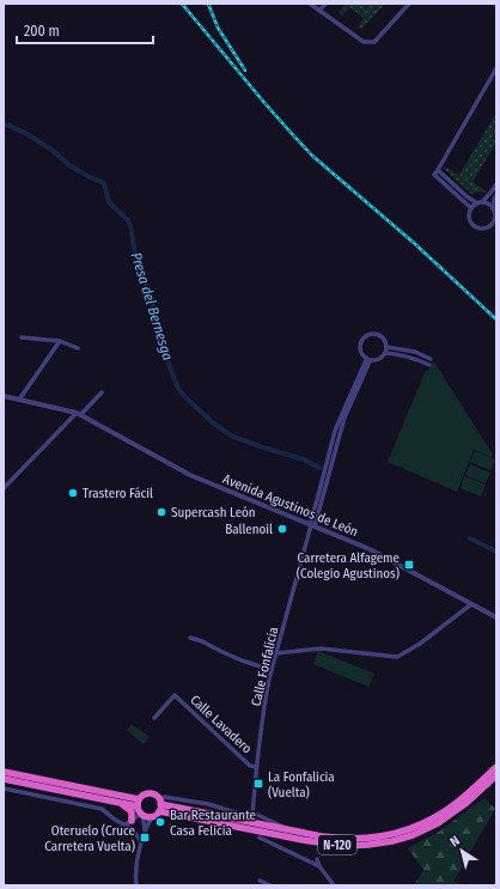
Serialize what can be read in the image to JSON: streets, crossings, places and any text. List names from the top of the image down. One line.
{"streets":{"highway":["N-120"],"street":["Avenida Agustinos de León","Calle Fonfalicia","Calle Lavadero"]},"crossings":[["Avenida Agustinos de León","Calle Fonfalicia"],["Calle Fonfalicia","Calle Lavadero"]],"water":["Presa del Bernesga"],"places":{"other":["Trastero Fácil","Supercash León","Ballenoil","Bar Restaurante Casa Felicia"],"transit":["Carretera Alfageme (Colegio Agustinos)","La Fonfalicia (Vuelta)","Oteruelo (Cruce Carretera Vuelta)"]},"scale_bar":"200 m","north":"top left"}
